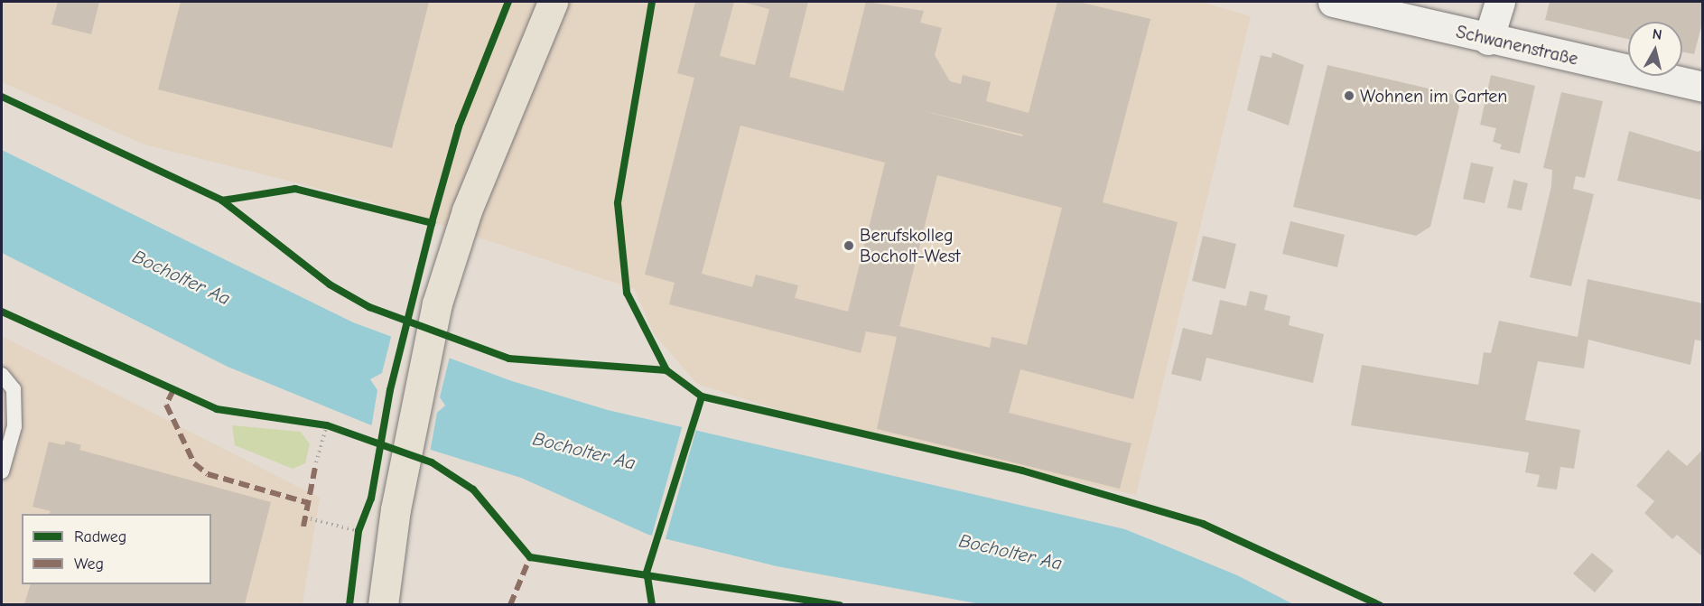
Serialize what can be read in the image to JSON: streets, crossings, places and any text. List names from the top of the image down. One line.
{"streets":{"street":["Schwanenstraße"]},"water":["Bocholter Aa"],"places":["Wohnen im Garten","Berufskolleg Bocholt-West"],"legend":["Radweg","Weg"],"north":"top"}
